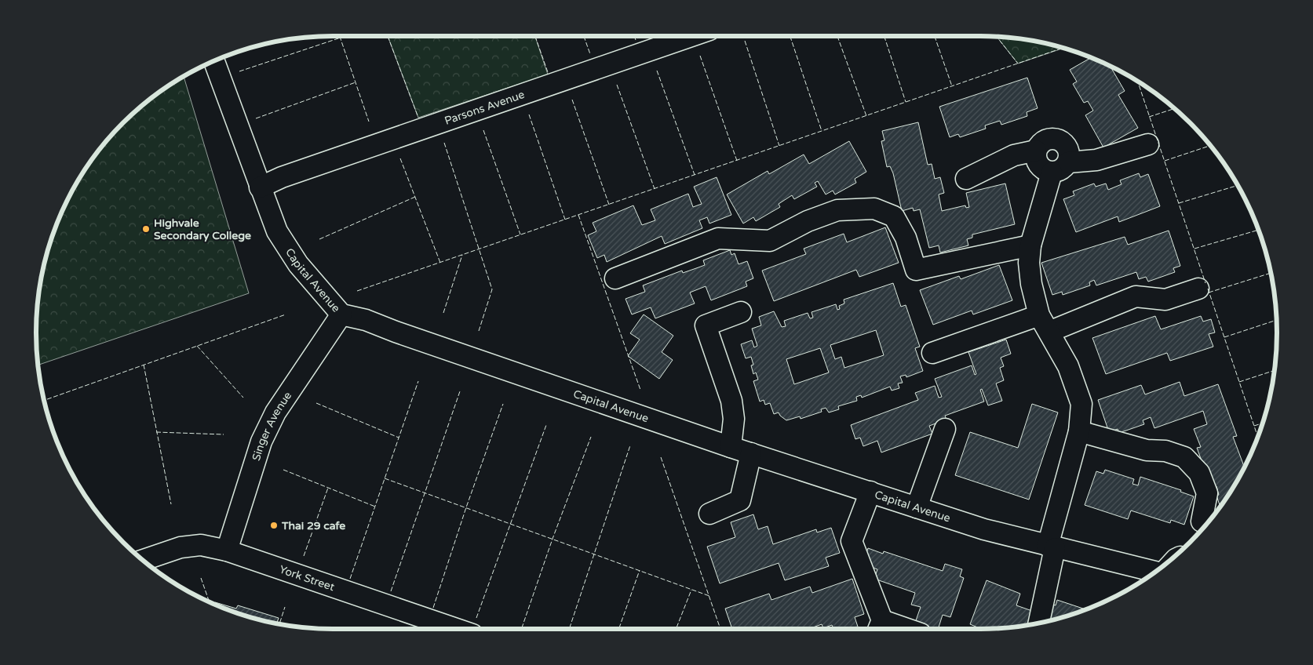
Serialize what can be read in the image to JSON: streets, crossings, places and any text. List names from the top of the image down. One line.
{"streets":{"street":["Parsons Avenue","Capital Avenue","Singer Avenue","York Street"]},"crossings":[["Parsons Avenue","Capital Avenue"],["Capital Avenue","Singer Avenue"],["Singer Avenue","York Street"]],"places":["Highvale Secondary College","Thai 29 cafe"]}
